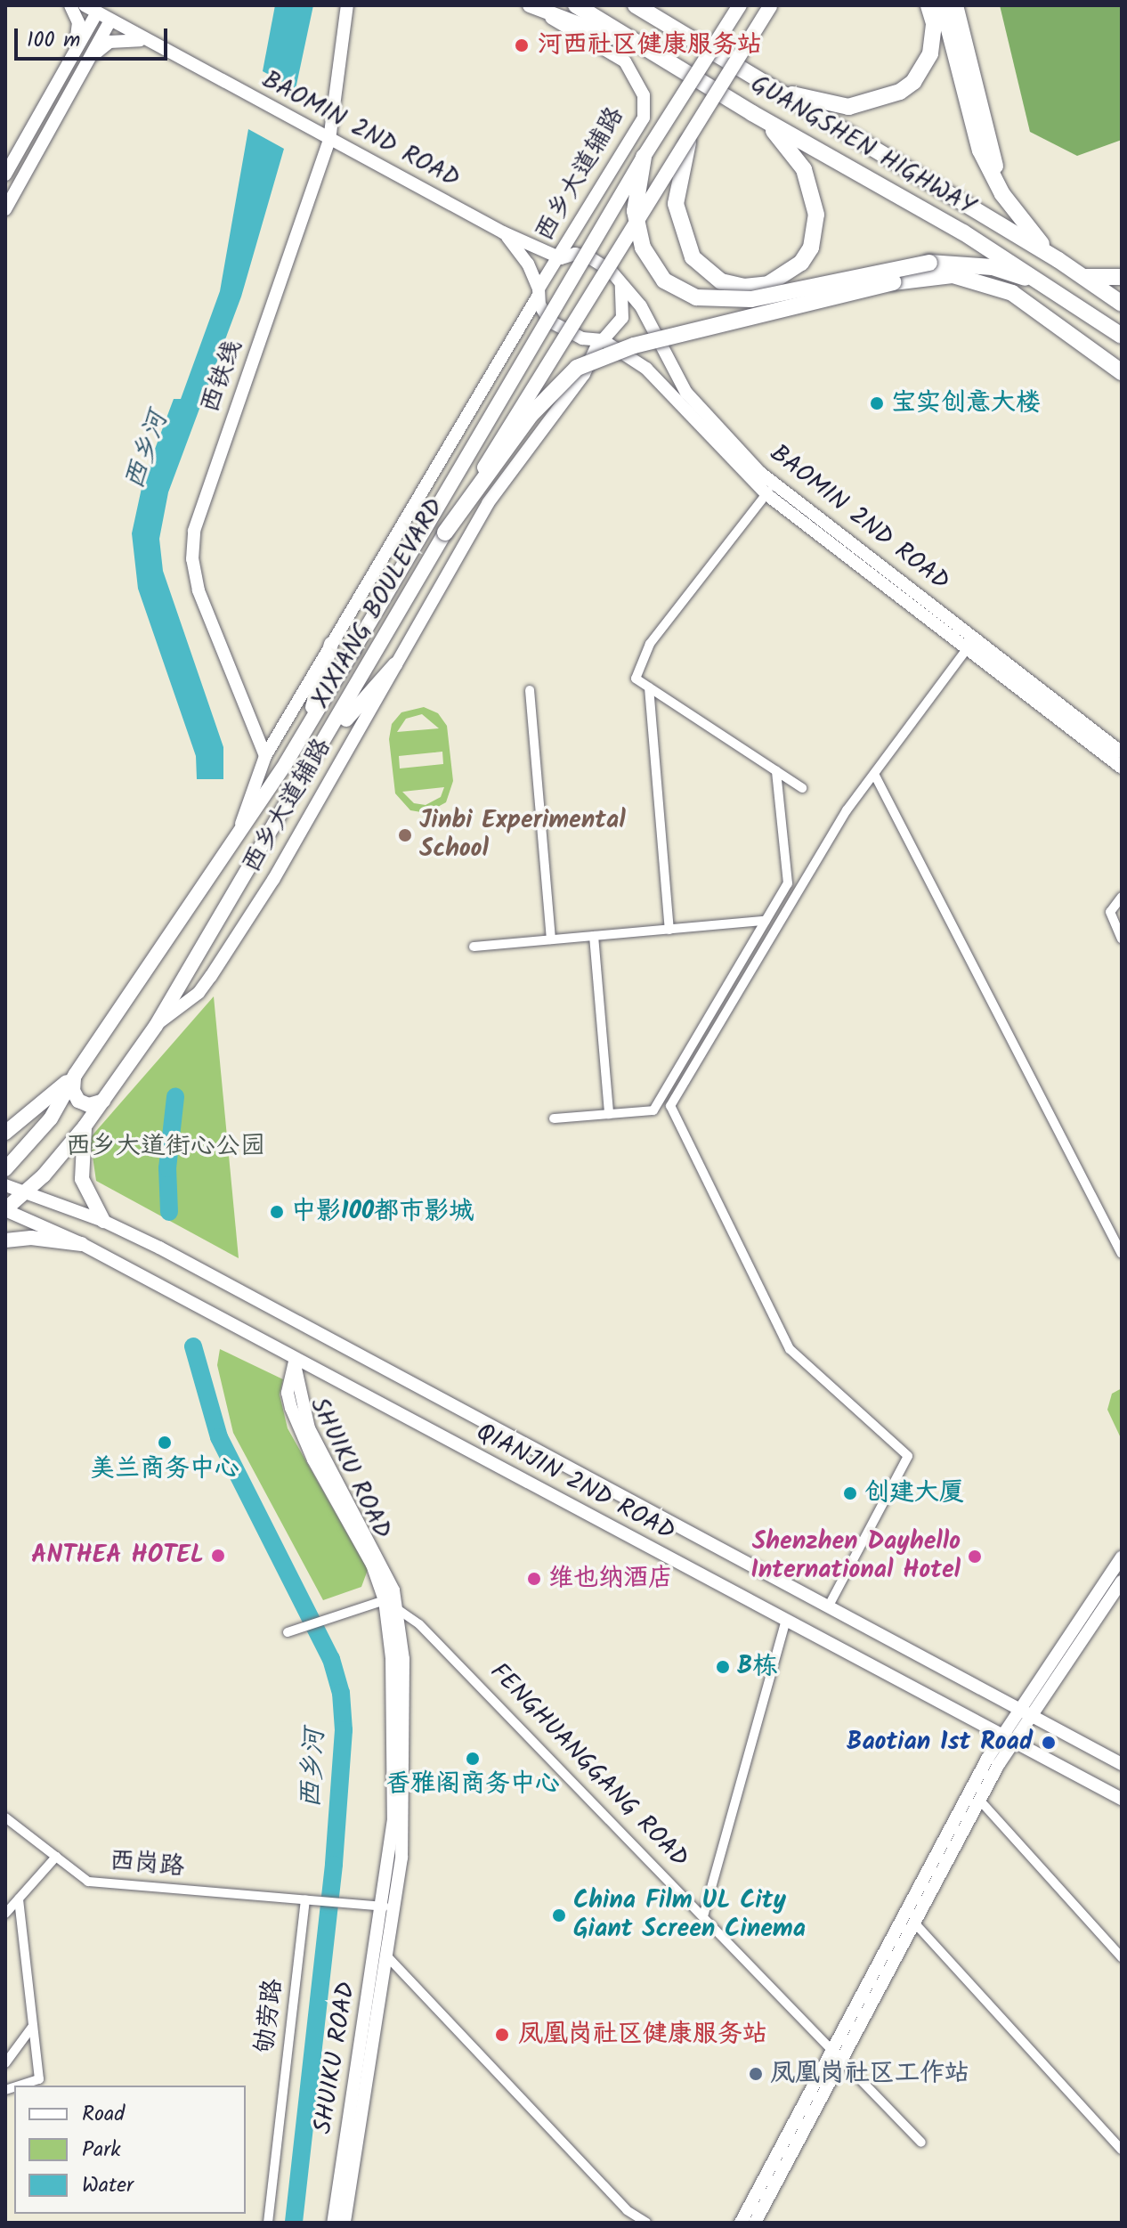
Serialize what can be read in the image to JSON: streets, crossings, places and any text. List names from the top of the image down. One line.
{"streets":{"highway":["GUANGSHEN HIGHWAY"],"main road":["BAOMIN 2ND ROAD","西乡大道辅路","西铁线","XIXIANG BOULEVARD","SHUIKU ROAD","QIANJIN 2ND ROAD"],"street":["FENGHUANGGANG ROAD","西岗路","劬劳路"]},"crossings":[["BAOMIN 2ND ROAD","西乡大道辅路"],["BAOMIN 2ND ROAD","西铁线"],["西乡大道辅路","西铁线"],["西乡大道辅路","XIXIANG BOULEVARD"],["XIXIANG BOULEVARD","QIANJIN 2ND ROAD"],["SHUIKU ROAD","QIANJIN 2ND ROAD"],["SHUIKU ROAD","FENGHUANGGANG ROAD"],["SHUIKU ROAD","西岗路"],["西岗路","劬劳路"]],"water":["西乡河"],"parks":["西乡大道街心公园"],"places":["河西社区健康服务站","宝实创意大楼","Jinbi Experimental School","中影100都市影城","美兰商务中心","创建大厦","ANTHEA HOTEL","Shenzhen Dayhello International Hotel","维也纳酒店","B栋","Baotian 1st Road","香雅阁商务中心","China Film UL City Giant Screen Cinema","凤凰岗社区健康服务站","凤凰岗社区工作站"],"legend":["Road","Park","Water"],"scale_bar":"100 m"}
